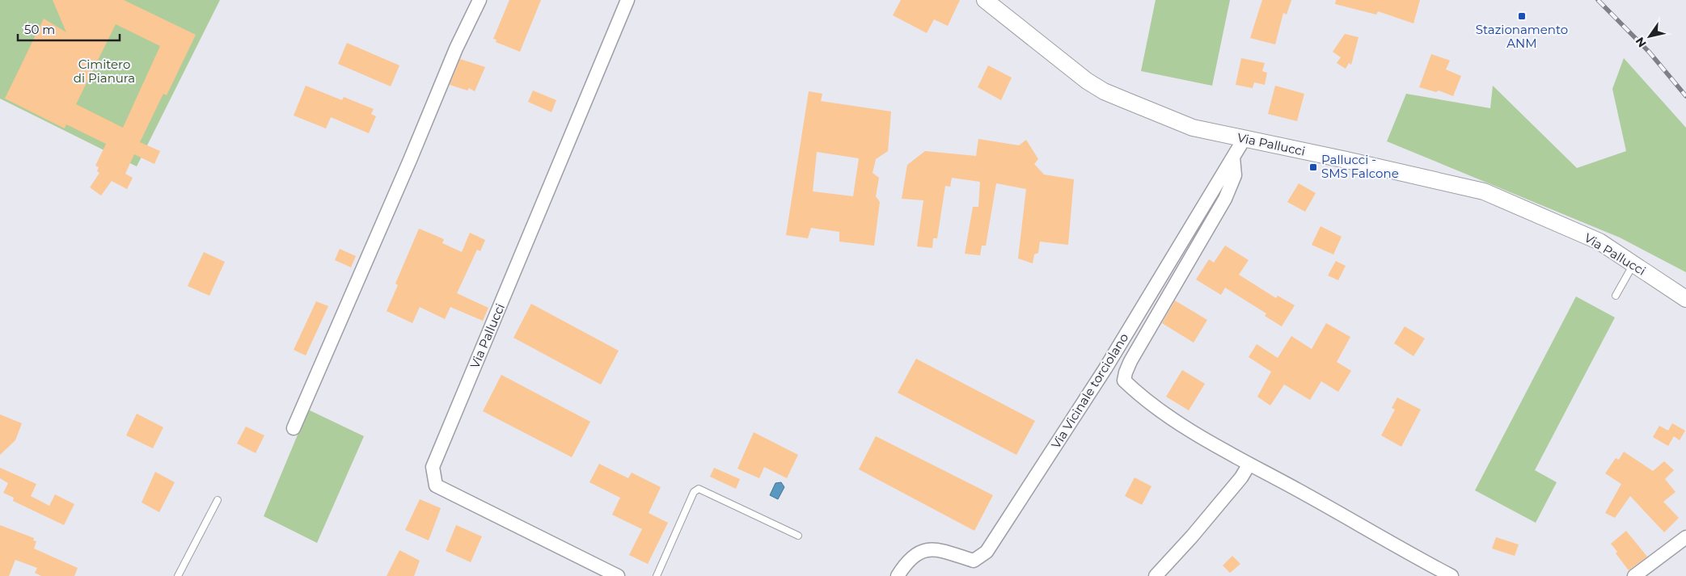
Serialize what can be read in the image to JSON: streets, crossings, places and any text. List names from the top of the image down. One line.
{"streets":{"street":["Via Pallucci","Via Vicinale torciolano"]},"crossings":[["Via Pallucci","Via Vicinale torciolano"]],"parks":["Cimitero di Pianura"],"places":{"transit":["Stazionamento ANM","Pallucci - SMS Falcone"]},"scale_bar":"50 m","north":"bottom left"}
